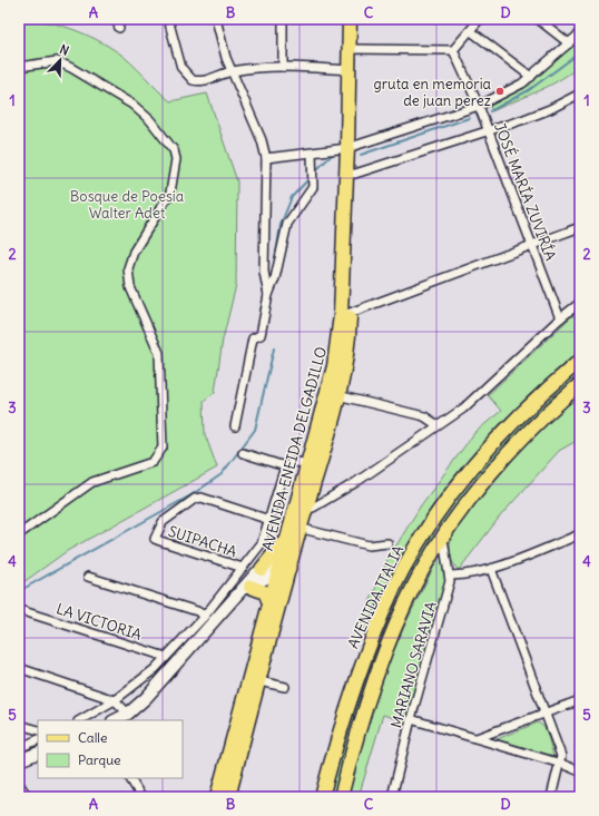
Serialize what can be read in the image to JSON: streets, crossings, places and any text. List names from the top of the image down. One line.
{"streets":{"main road":["AVENIDA ENEIDA DELGADILLO","AVENIDA ITALIA"],"street":["JOSÉ MARÍA ZUVIRÍA","SUIPACHA","LA VICTORIA","MARIANO SARAVIA"]},"parks":["Bosque de Poesía Walter Adet"],"places":["gruta en memoria de juan perez"],"legend":["Calle","Parque"],"north":"top right","grid":{"columns":["A","B","C","D"],"rows":["1","2","3","4","5"]}}
